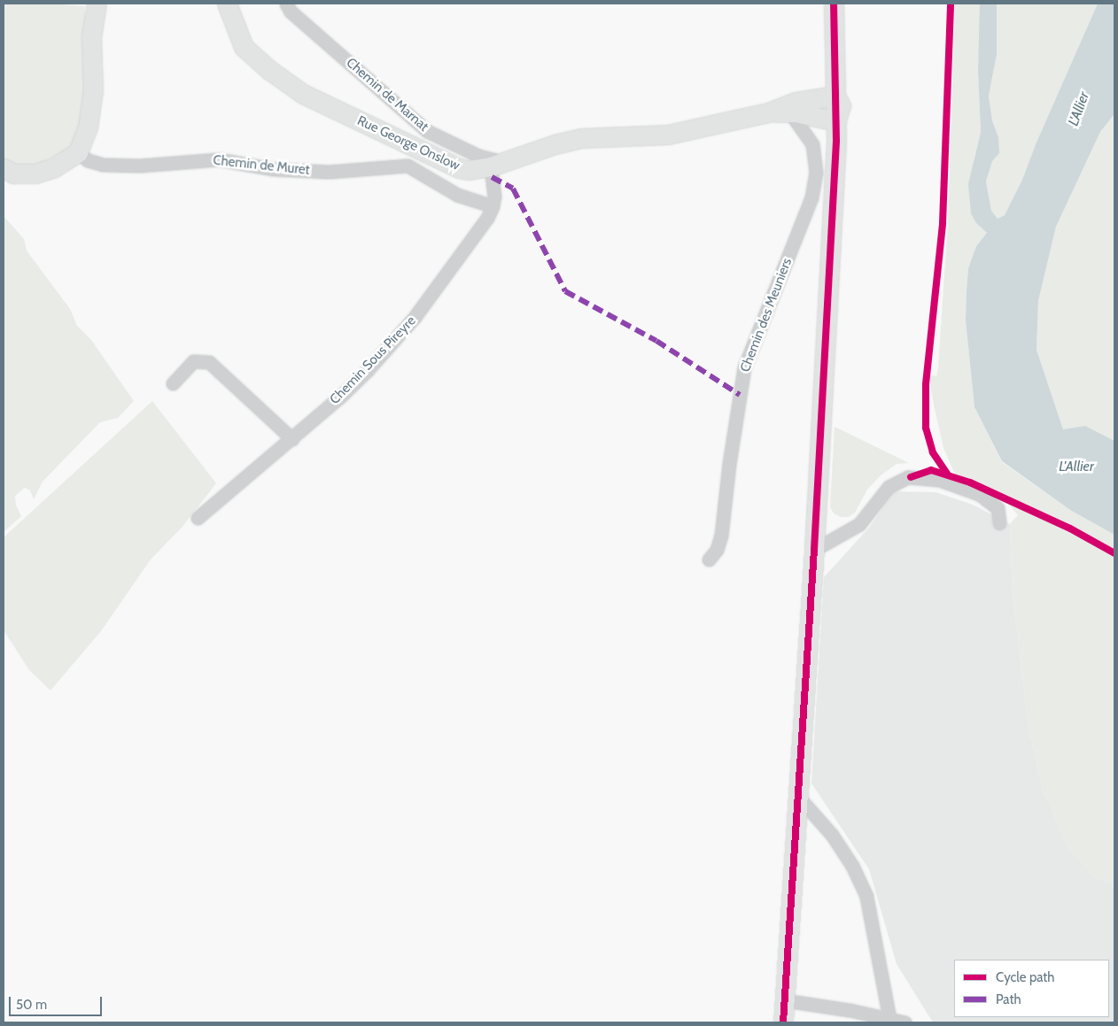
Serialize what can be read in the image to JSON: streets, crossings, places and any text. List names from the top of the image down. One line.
{"streets":{"street":["Chemin de Marnat","Rue George Onslow","Chemin de Muret","Chemin des Meuniers","Chemin Sous Pireyre"]},"crossings":[["Chemin de Marnat","Rue George Onslow"],["Chemin de Marnat","Chemin Sous Pireyre"],["Rue George Onslow","Chemin Sous Pireyre"],["Chemin de Muret","Chemin Sous Pireyre"]],"water":["L'Allier"],"legend":["Cycle path","Path"],"scale_bar":"50 m"}
